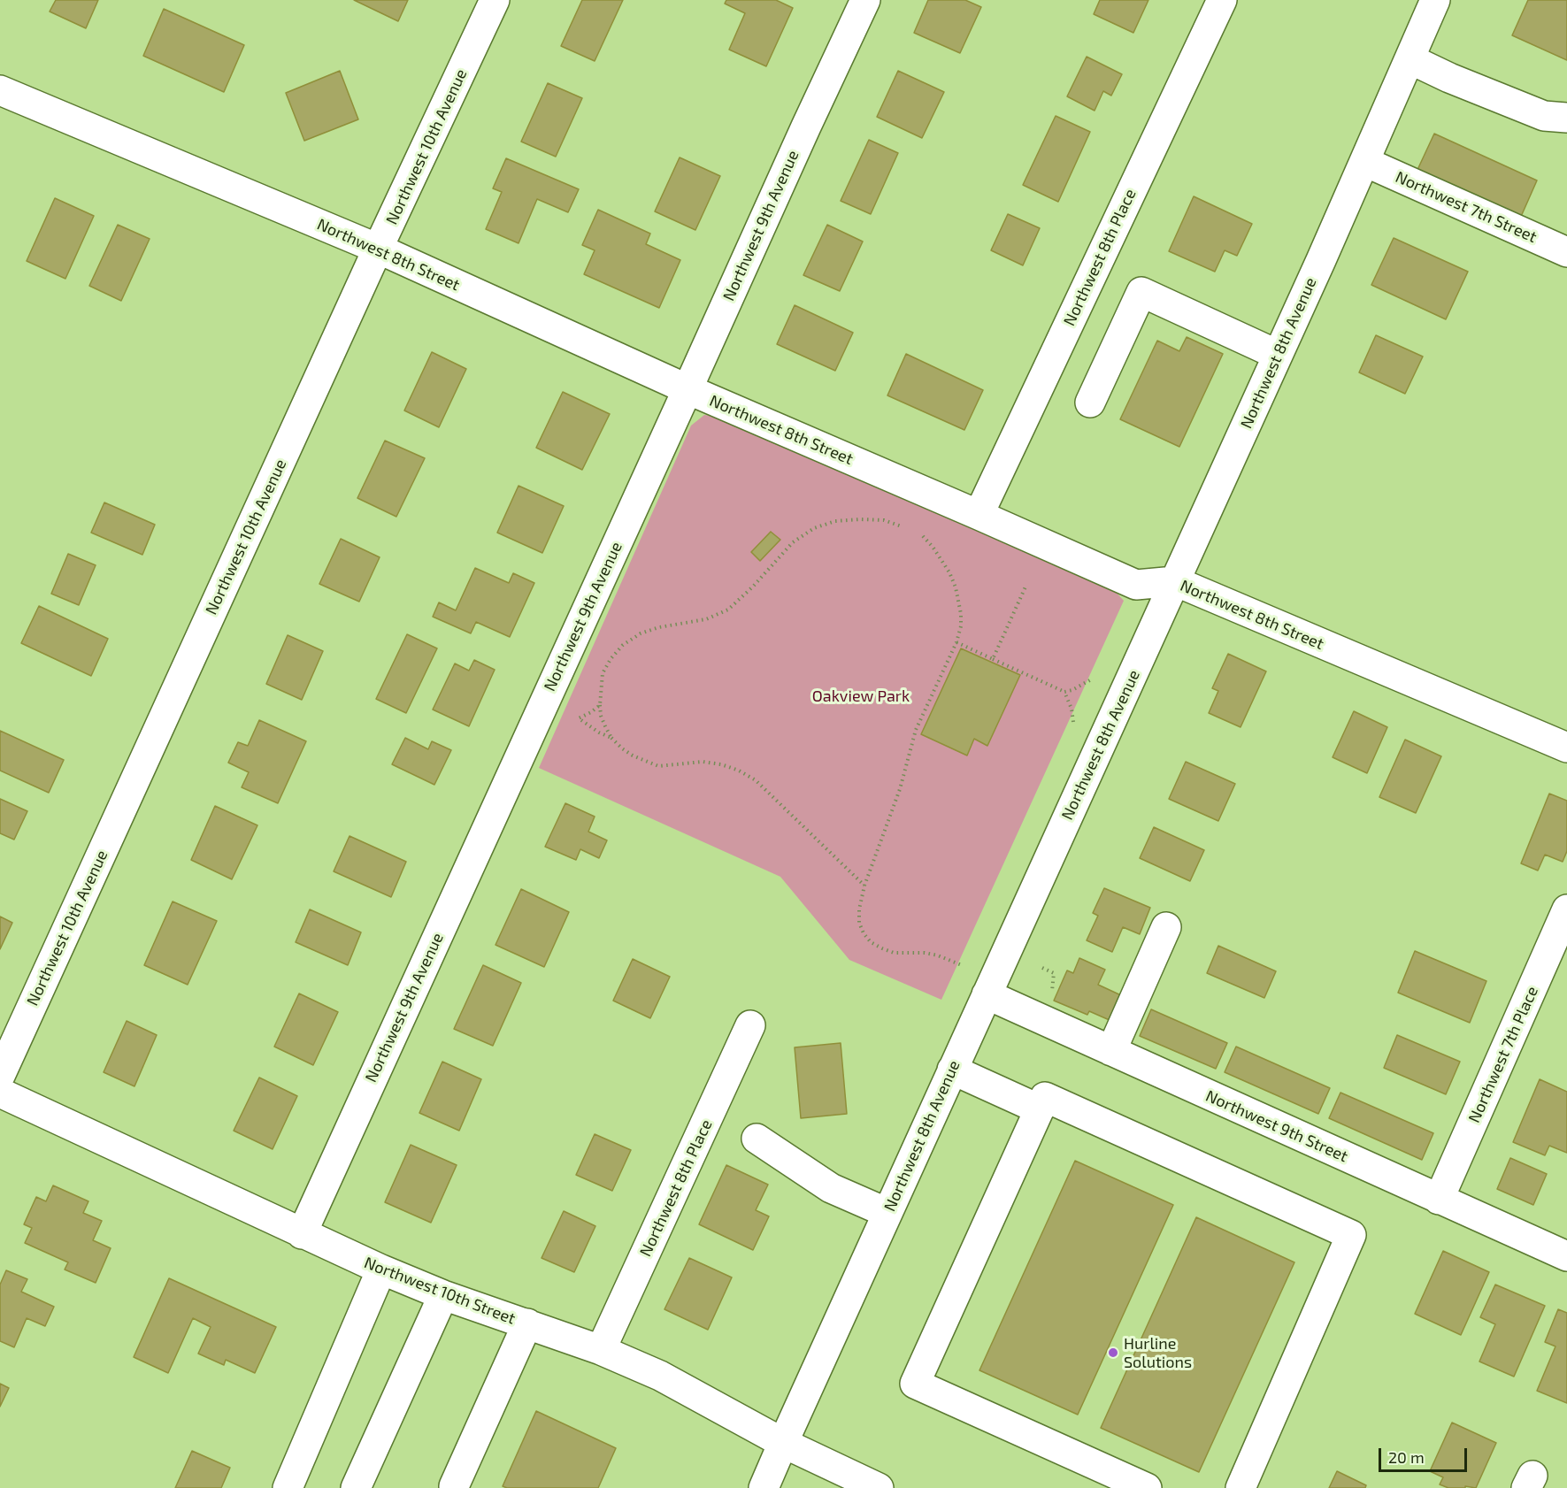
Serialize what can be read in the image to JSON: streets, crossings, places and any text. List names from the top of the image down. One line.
{"streets":{"street":["Northwest 10th Avenue","Northwest 7th Street","Northwest 9th Avenue","Northwest 8th Street","Northwest 8th Place","Northwest 8th Avenue","Northwest 7th Place","Northwest 9th Street","Northwest 10th Street"]},"crossings":[["Northwest 10th Avenue","Northwest 8th Street"],["Northwest 7th Street","Northwest 8th Avenue"],["Northwest 9th Avenue","Northwest 8th Street"],["Northwest 9th Avenue","Northwest 10th Street"],["Northwest 8th Street","Northwest 8th Place"],["Northwest 8th Street","Northwest 8th Avenue"],["Northwest 8th Place","Northwest 10th Street"],["Northwest 8th Avenue","Northwest 9th Street"],["Northwest 8th Avenue","Northwest 10th Street"],["Northwest 7th Place","Northwest 9th Street"]],"parks":["Oakview Park"],"places":["Hurline Solutions"],"scale_bar":"20 m"}
